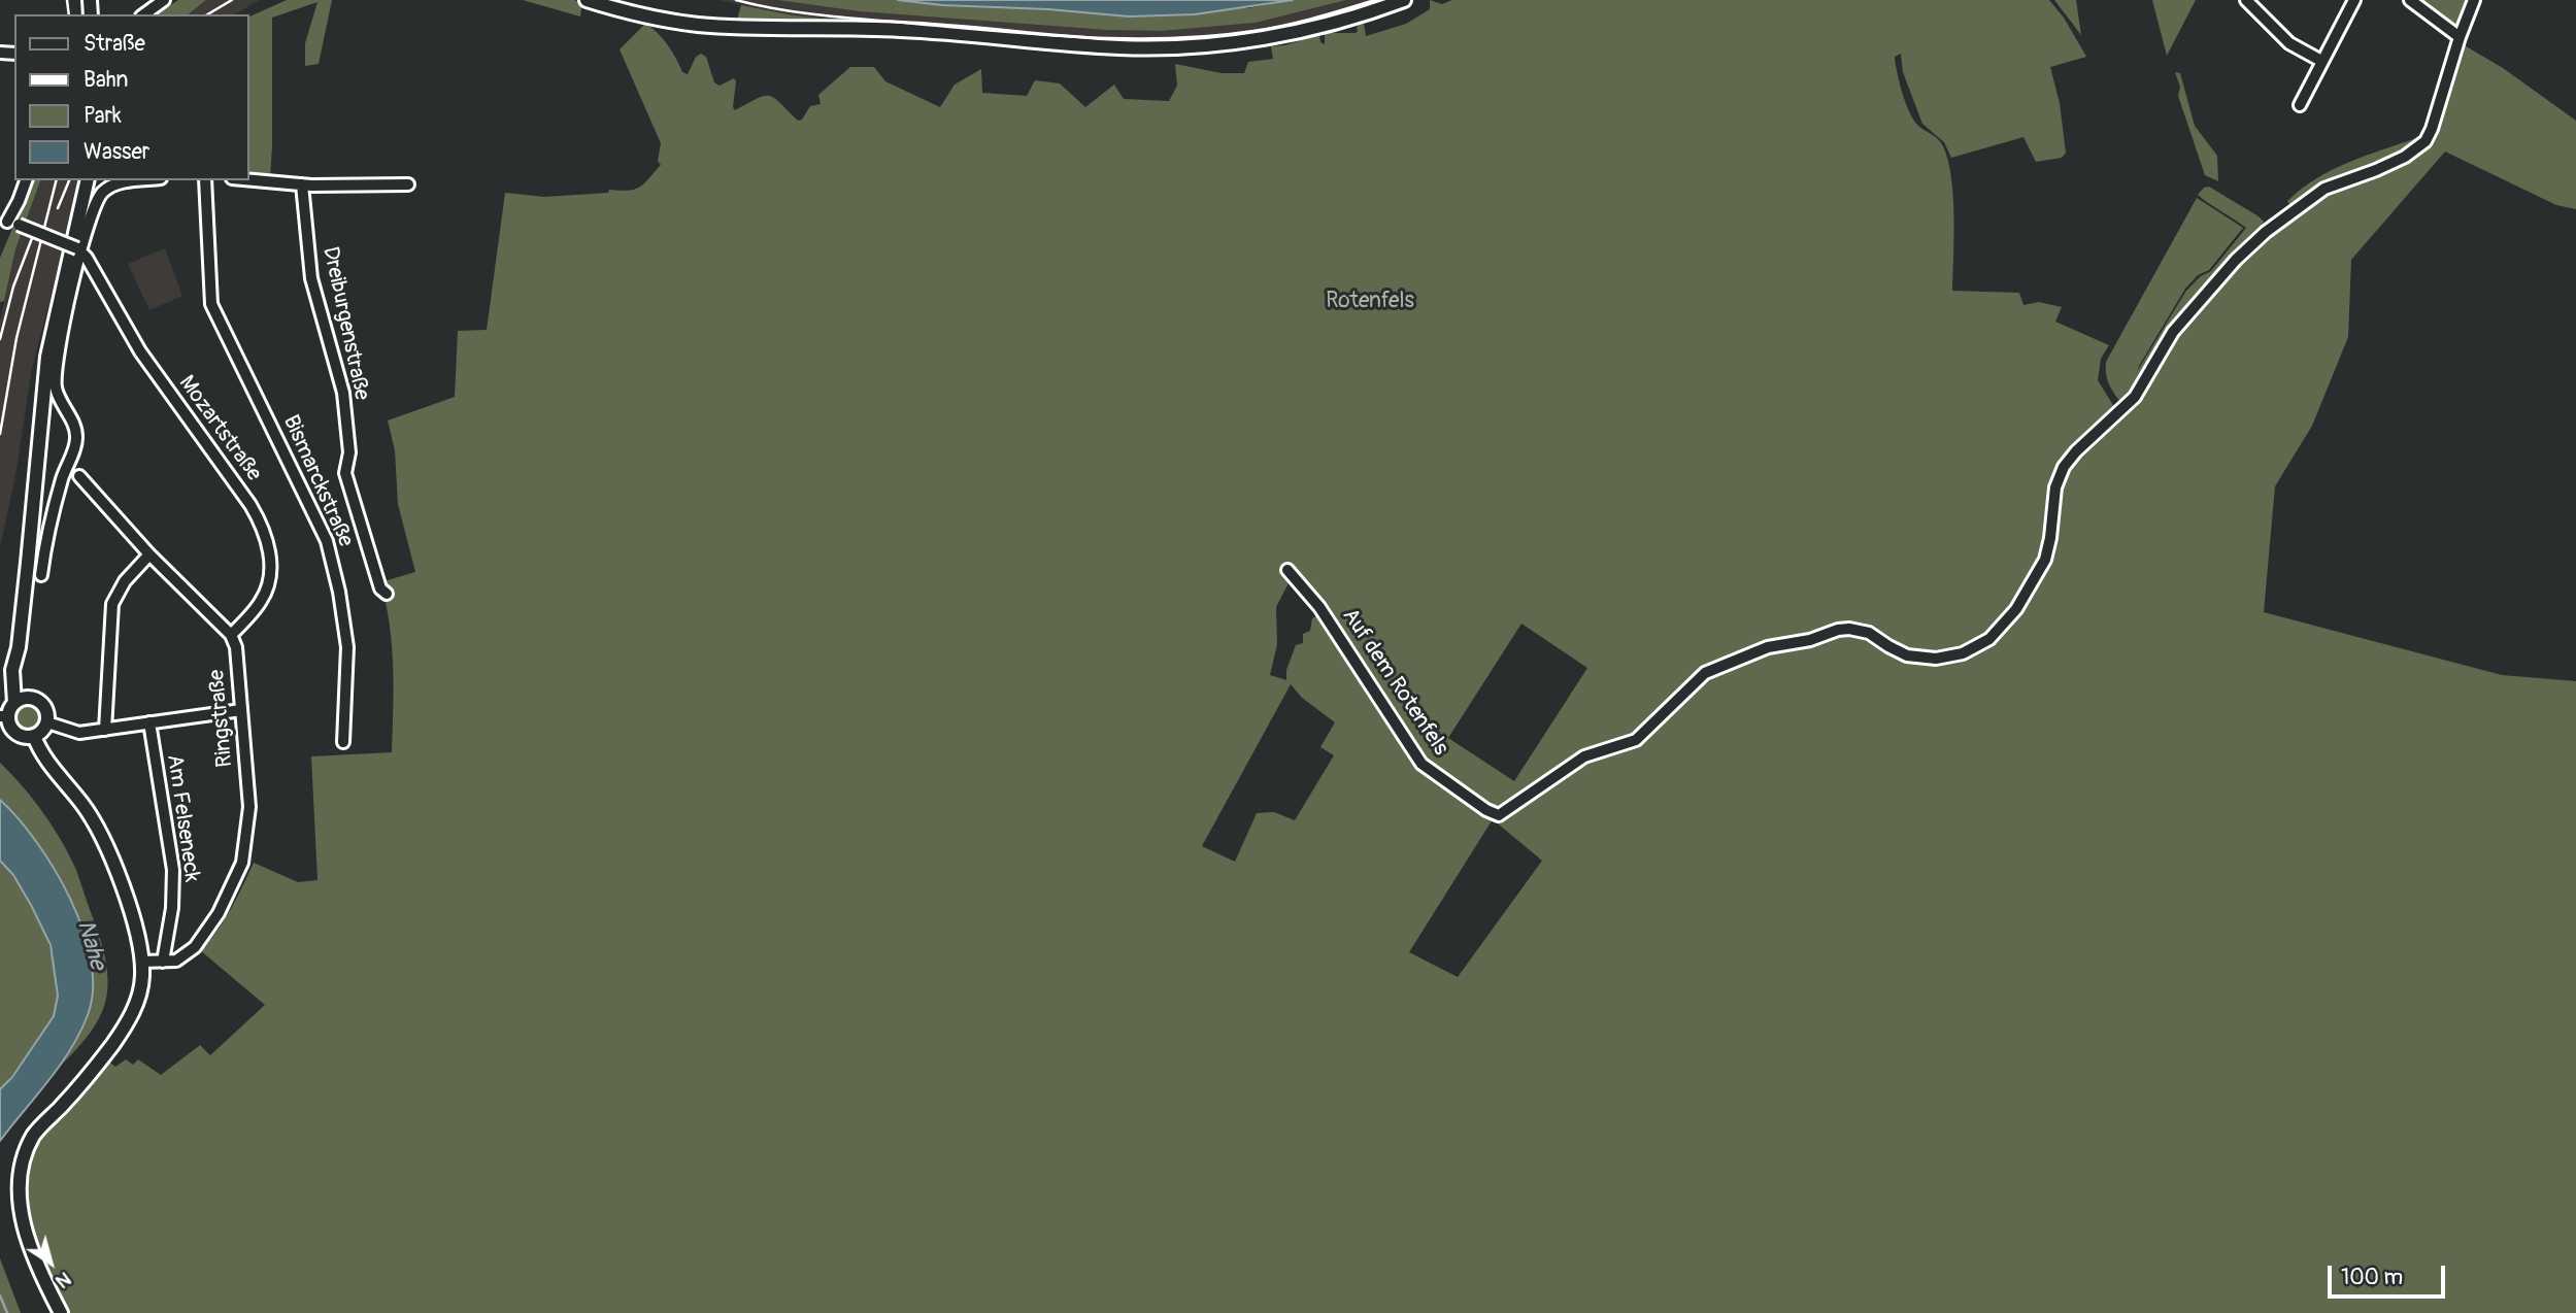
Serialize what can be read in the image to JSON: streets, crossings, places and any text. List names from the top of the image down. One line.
{"streets":{"street":["Dreiburgenstraße","Mozartstraße","Bismarckstraße","Auf dem Rotenfels","Ringstraße","Am Felseneck"]},"crossings":[["Mozartstraße","Ringstraße"],["Ringstraße","Am Felseneck"]],"water":["Nahe"],"parks":["Rotenfels"],"legend":["Straße","Bahn","Park","Wasser"],"scale_bar":"100 m","north":"bottom right"}
